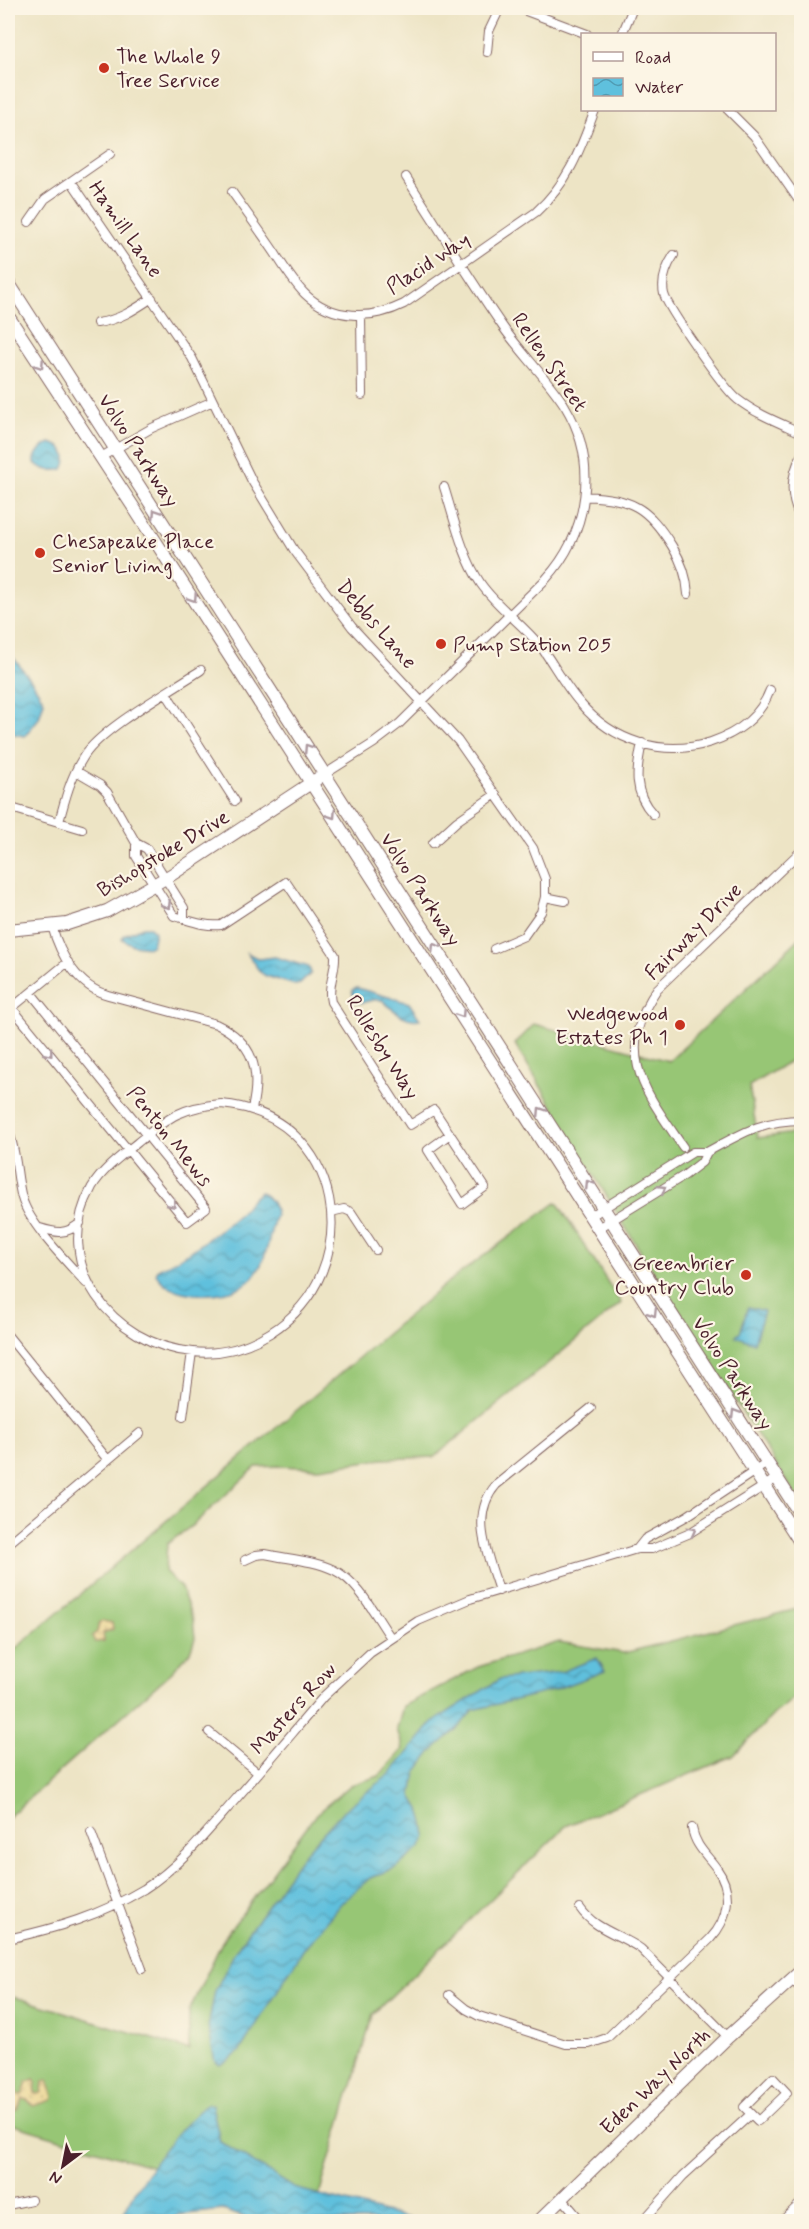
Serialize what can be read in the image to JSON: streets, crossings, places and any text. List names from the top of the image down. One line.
{"streets":{"main road":["Volvo Parkway","Bishopstoke Drive","Eden Way North"],"street":["Hamill Lane","Placid Way","Rellen Street","Debbs Lane","Fairway Drive","Rollesby Way","Penton Mews","Masters Row"]},"crossings":[["Hamill Lane","Debbs Lane"],["Placid Way","Rellen Street"],["Rellen Street","Volvo Parkway"],["Rellen Street","Debbs Lane"],["Rellen Street","Bishopstoke Drive"],["Volvo Parkway","Bishopstoke Drive"],["Volvo Parkway","Masters Row"]],"places":["The Whole 9 Tree Service","Chesapeake Place Senior Living","Pump Station 205","Wedgewood Estates Ph 1","Greenbrier Country Club"],"legend":["Road","Water"],"north":"bottom left"}
